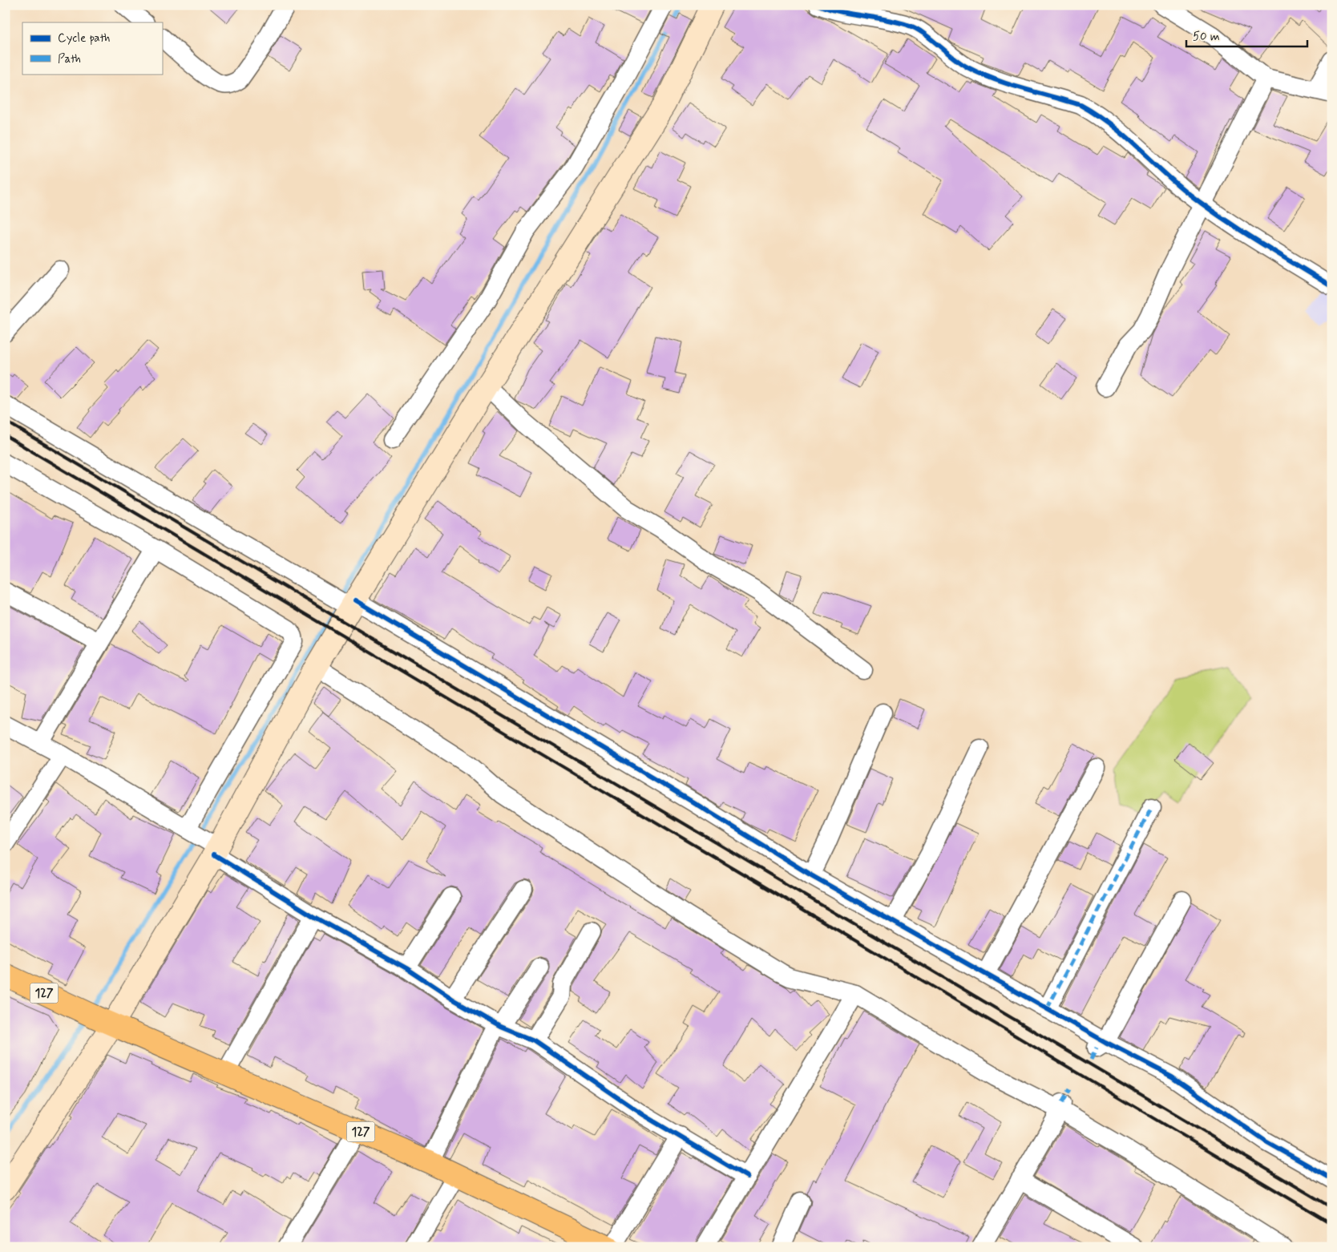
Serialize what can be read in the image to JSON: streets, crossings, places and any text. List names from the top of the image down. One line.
{"streets":{"main road":["127"]},"legend":["Cycle path","Path"],"scale_bar":"50 m"}
